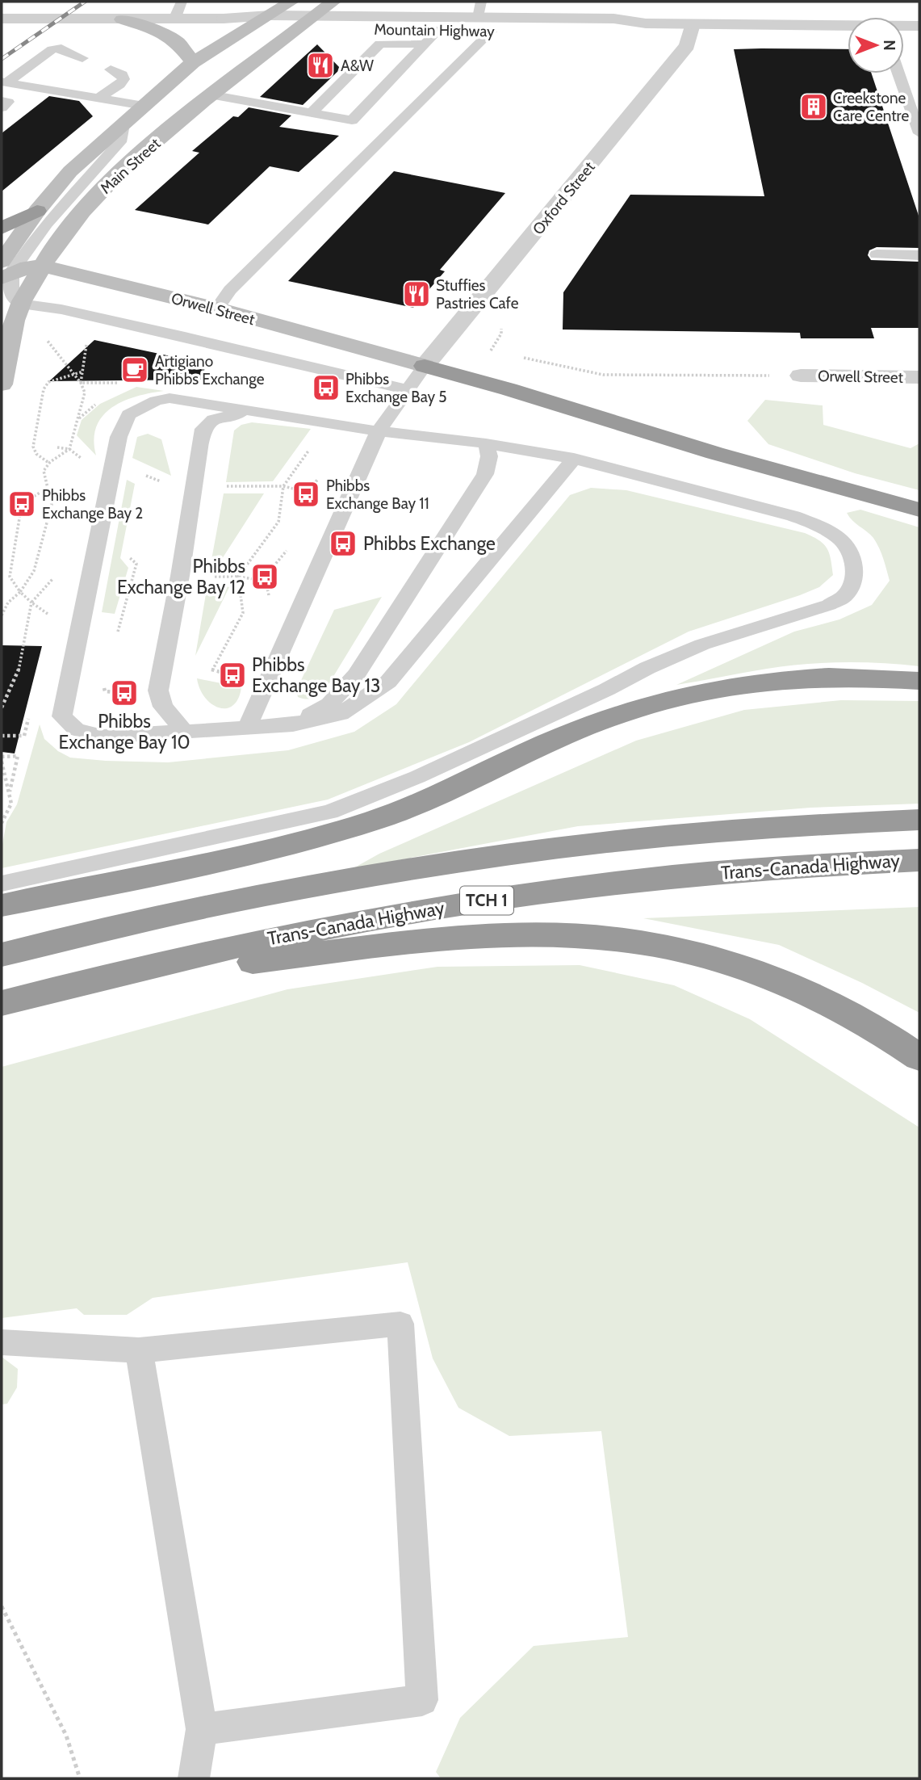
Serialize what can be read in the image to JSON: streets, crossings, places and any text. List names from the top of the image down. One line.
{"streets":{"highway":["Trans-Canada Highway","TCH 1"],"main road":["Main Street","Orwell Street"],"street":["Mountain Highway","Oxford Street"]},"crossings":[["Mountain Highway","Main Street"],["Mountain Highway","Oxford Street"],["Main Street","Orwell Street"],["Oxford Street","Orwell Street"]],"places":{"restaurant":["A&W","Stuffies Pastries Cafe"],"building":["Creekstone Care Centre"],"cafe":["Artigiano Phibbs Exchange"],"bus stop":["Phibbs Exchange Bay 5","Phibbs Exchange Bay 11","Phibbs Exchange Bay 2","Phibbs Exchange","Phibbs Exchange Bay 12","Phibbs Exchange Bay 13","Phibbs Exchange Bay 10"]},"north":"right"}
